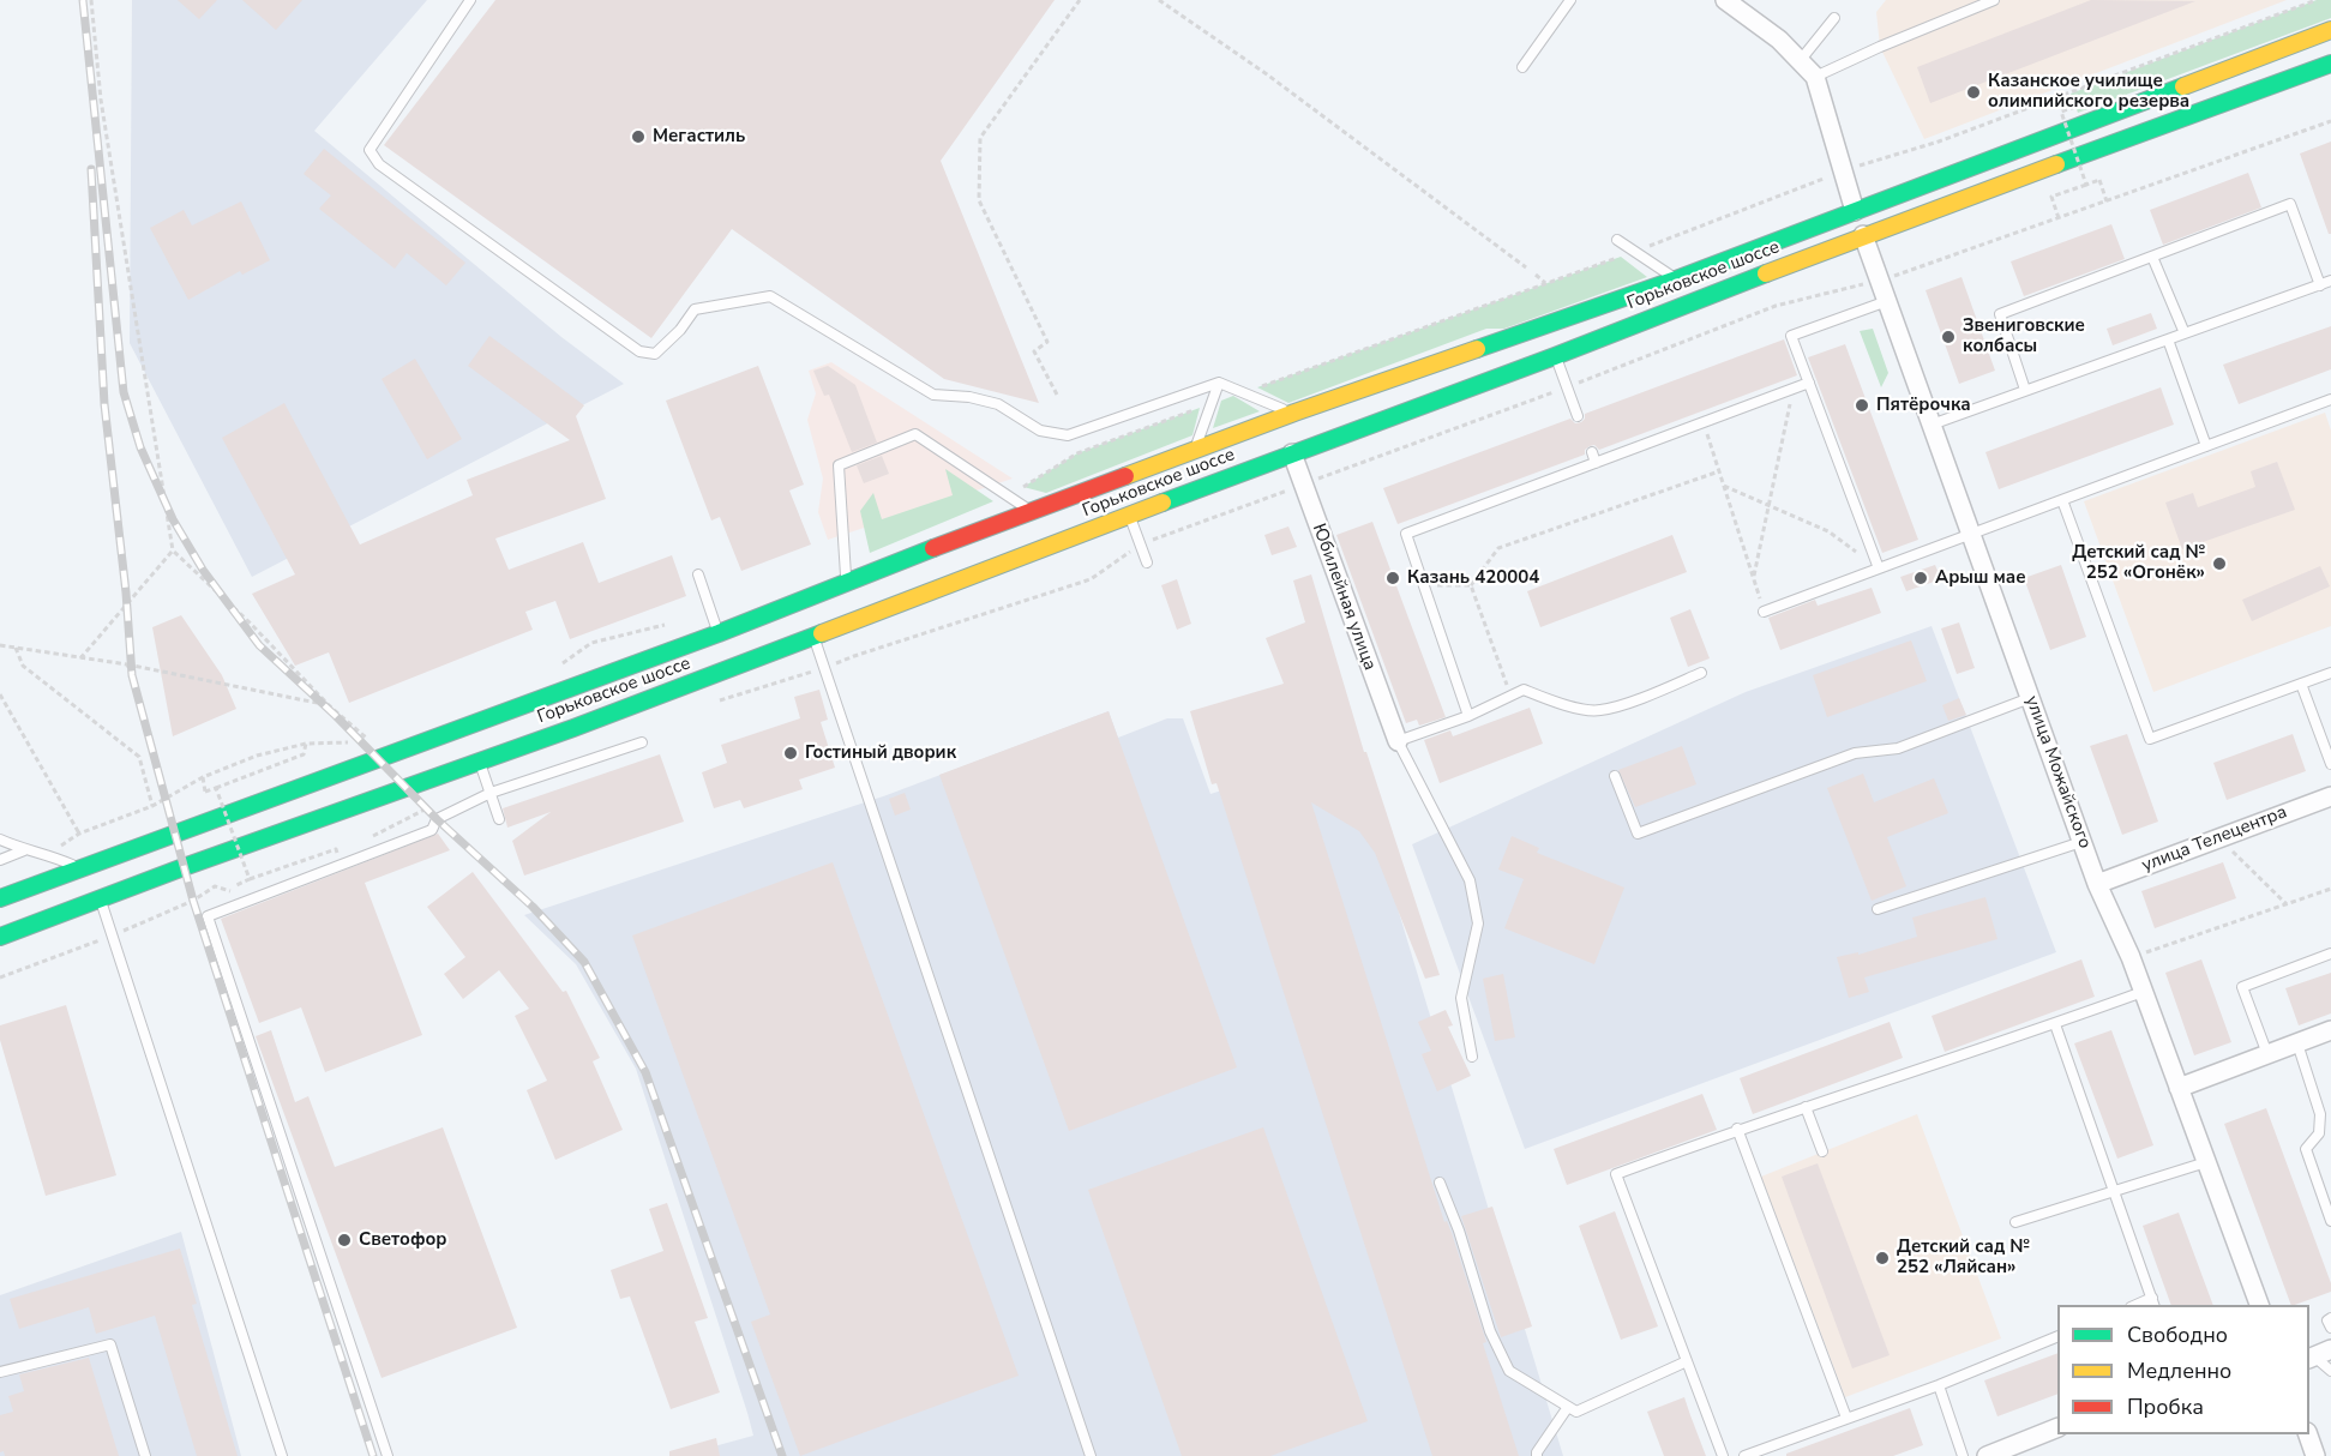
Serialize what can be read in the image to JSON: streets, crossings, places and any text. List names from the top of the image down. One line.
{"streets":{"main road":["Горьковское шоссе"],"street":["Юбилейная улица","улица Можайского","улица Телецентра"]},"crossings":[["Горьковское шоссе","Юбилейная улица"],["Горьковское шоссе","улица Можайского"],["улица Можайского","улица Телецентра"]],"places":["Казанское училище олимпийского резерва","Мегастиль","Звениговские колбасы","Пятёрочка","Детский сад № 252 «Огонёк»","Казань 420004","Арыш мае","Гостиный дворик","Светофор","Детский сад № 252 «Ляйсан»"],"legend":["Свободно","Медленно","Пробка"]}
